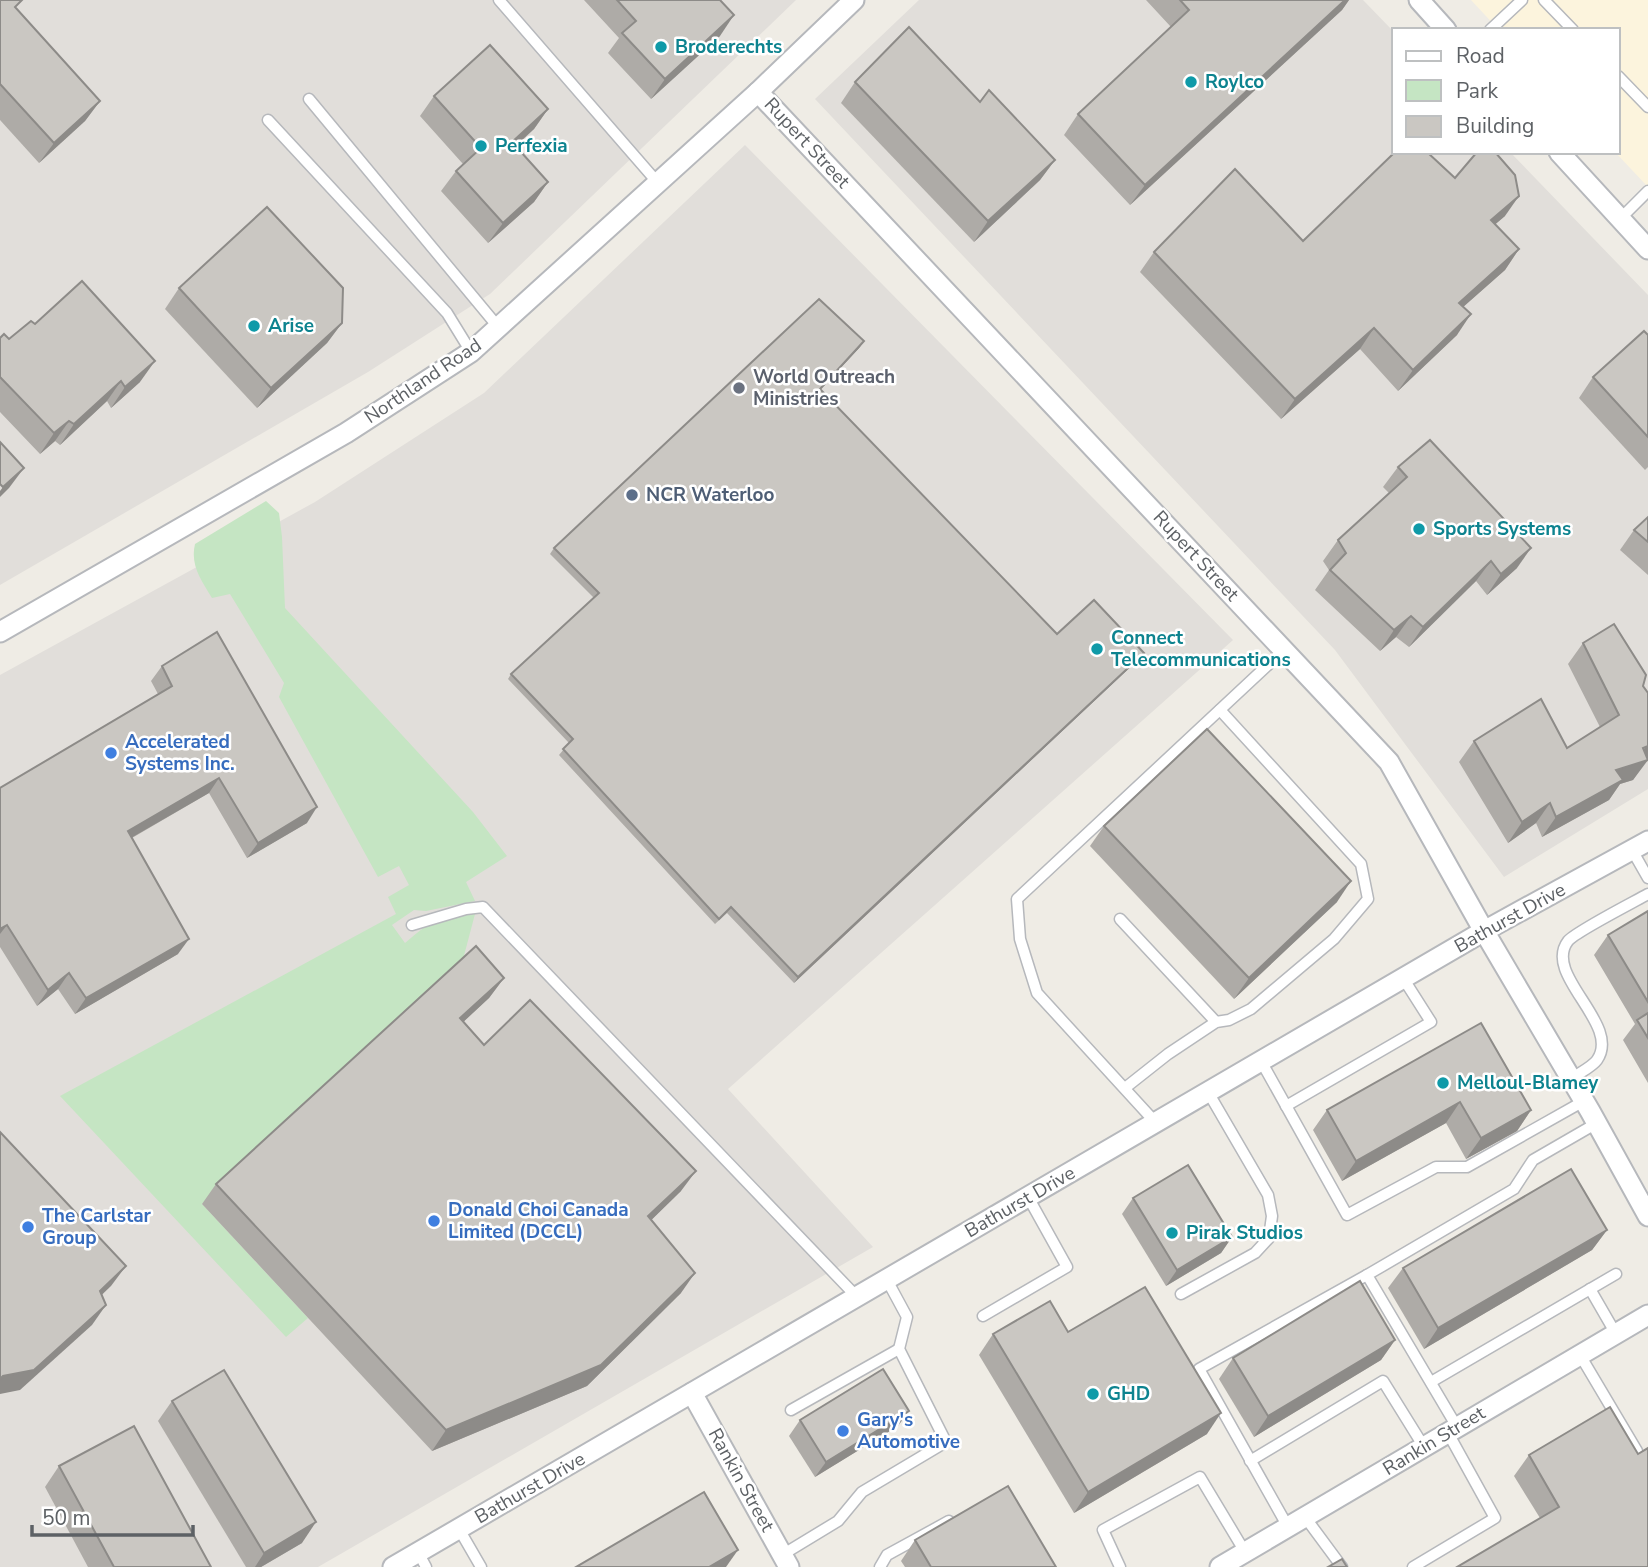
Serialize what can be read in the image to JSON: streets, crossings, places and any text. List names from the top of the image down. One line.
{"streets":{"street":["Rupert Street","Northland Road","Bathurst Drive","Rankin Street"]},"crossings":[["Rupert Street","Northland Road"],["Rupert Street","Bathurst Drive"],["Bathurst Drive","Rankin Street"]],"places":["Broderechts","Roylco","Perfexia","Arise","World Outreach Ministries","NCR Waterloo","Sports Systems","Connect Telecommunications","Accelerated Systems Inc.","Melloul-Blamey","Donald Choi Canada Limited (DCCL)","The Carlstar Group","Pirak Studios","GHD","Gary's Automotive"],"legend":["Road","Park","Building"],"scale_bar":"50 m"}
